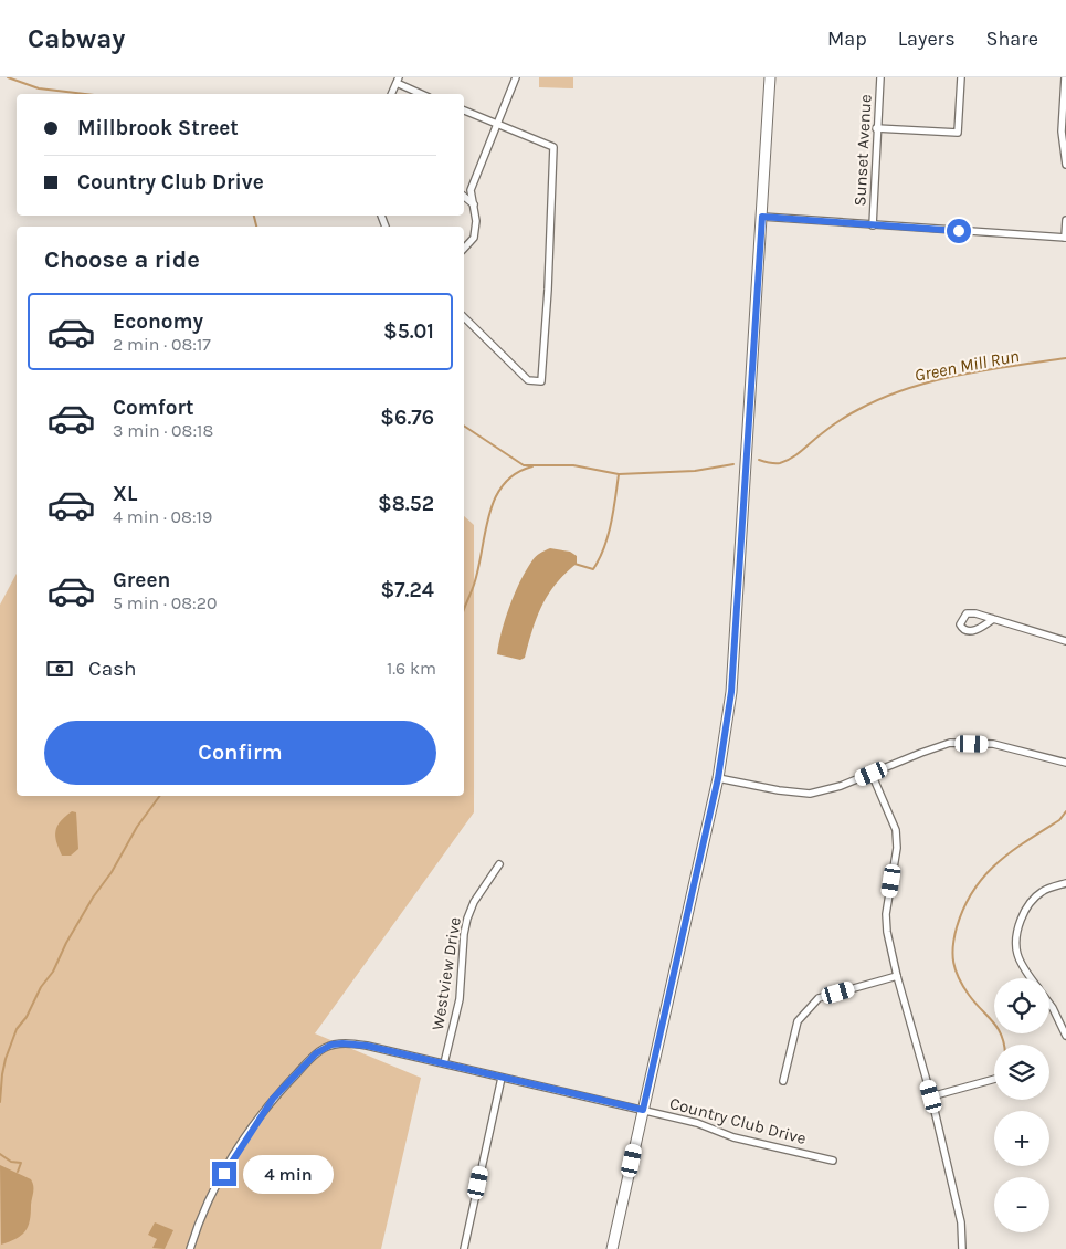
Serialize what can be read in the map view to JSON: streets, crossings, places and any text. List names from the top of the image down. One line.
{"streets":{"street":["Sunset Avenue","Westview Drive","Country Club Drive"]},"crossings":[["Westview Drive","Country Club Drive"]],"water":["Green Mill Run"],"page":{"header":"Cabway","nav":["Map","Layers","Share"],"banner":["Millbrook Street","Country Club Drive"],"heading":"Choose a ride","list":[{"name":"Economy","note":"2 min · 08:17","value":"$5.01"},{"name":"Comfort","note":"3 min · 08:18","value":"$6.76"},{"name":"XL","note":"4 min · 08:19","value":"$8.52"},{"name":"Green","note":"5 min · 08:20","value":"$7.24"}],"pay":["Cash","1.6 km"],"buttons":"Confirm","map_buttons":["+","−"],"bubble":"4 min"}}
